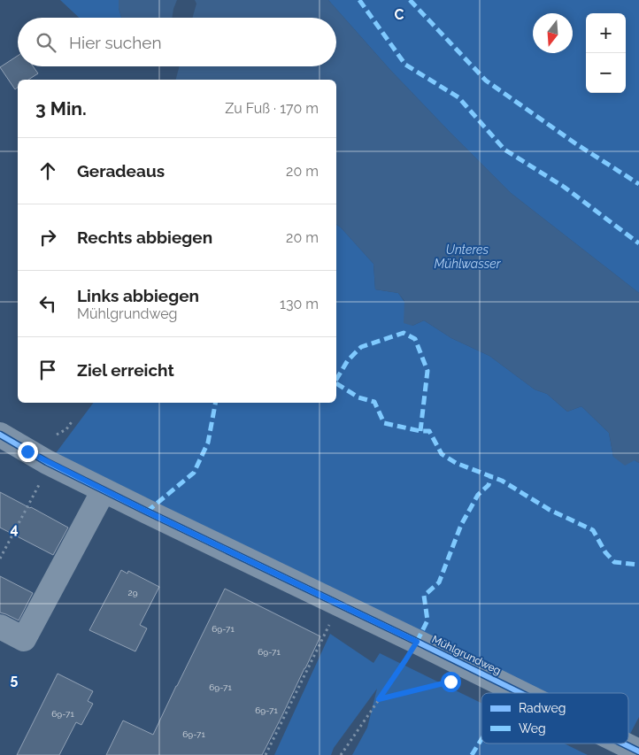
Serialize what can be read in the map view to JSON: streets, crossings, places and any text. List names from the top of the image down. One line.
{"streets":{"street":["Mühlgrundweg"]},"water":["Unteres Mühlwasser"],"house_numbers":["29","69-71","69-71","69-71","69-71","69-71","69-71"],"legend":["Radweg","Weg"],"north":"bottom","page":{"map_buttons":["+","−"],"search":"Hier suchen","heading":["3 Min.","Zu Fuß · 170 m"],"list":[["Geradeaus","20 m"],["Rechts abbiegen","20 m"],["Links abbiegen","Mühlgrundweg","130 m"],"Ziel erreicht"]},"grid":{"columns":["C"],"rows":["4","5"]}}
